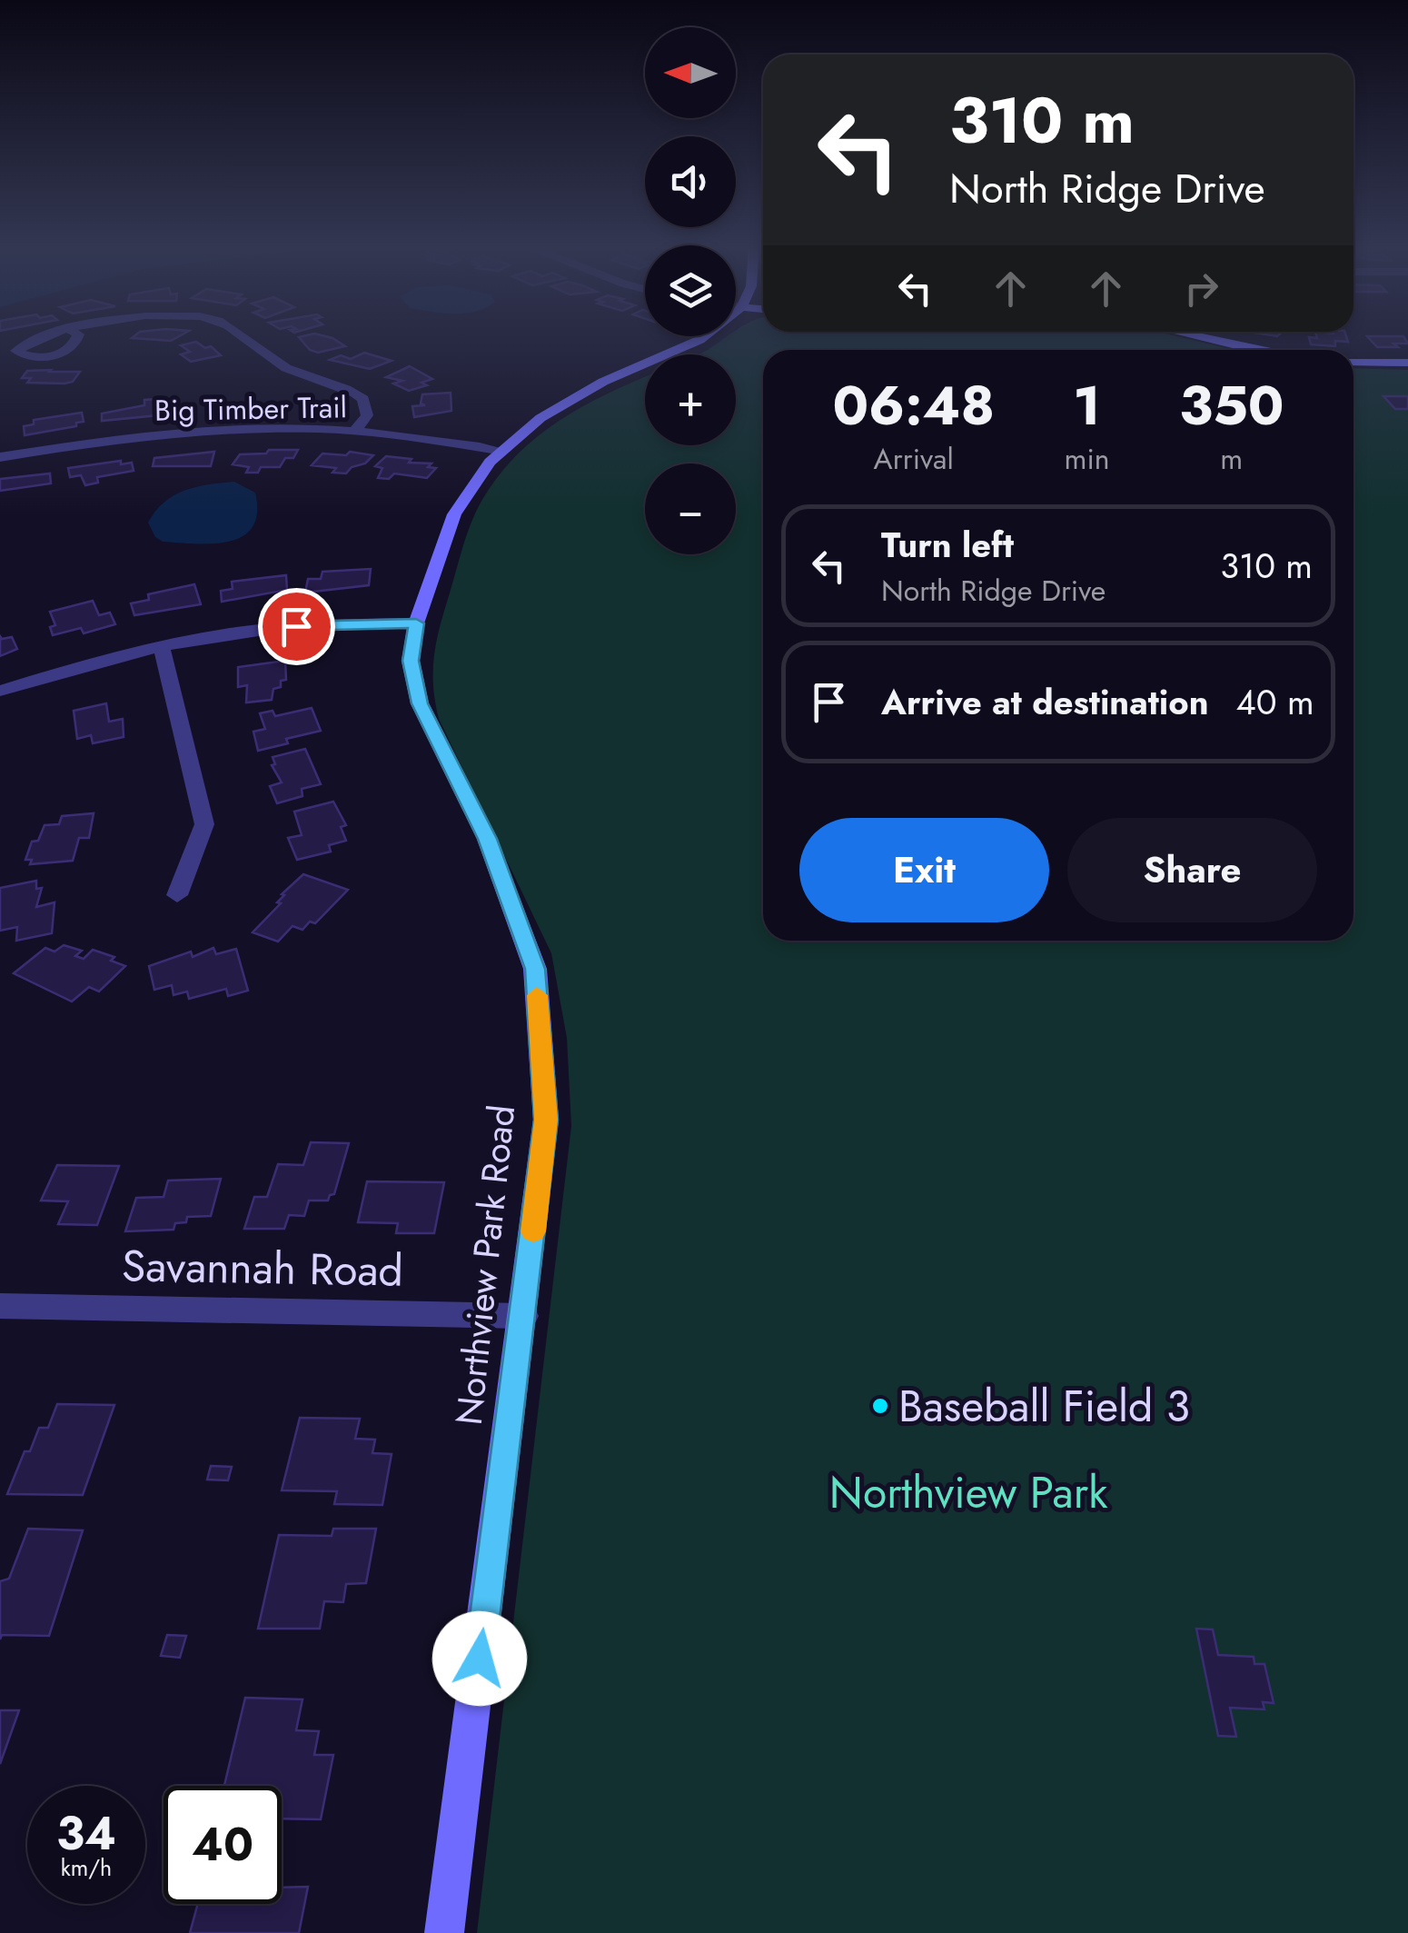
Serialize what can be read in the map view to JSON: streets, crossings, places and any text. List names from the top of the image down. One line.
{"streets":{"street":["Big Timber Trail","Northview Park Road","Savannah Road"]},"crossings":[["Big Timber Trail","Northview Park Road"],["Northview Park Road","Savannah Road"]],"parks":["Northview Park"],"places":["Baseball Field 3"],"north":"left","page":{"map_buttons":["+","−"],"turn":["310 m","North Ridge Drive"],"eta":["06:48","Arrival","1","min","350","m"],"list":[{"name":"Turn left","note":"North Ridge Drive","value":"310 m"},{"name":"Arrive at destination","value":"40 m"}],"buttons":["Exit","Share"],"speed":"34 km/h","limit":"40"}}
